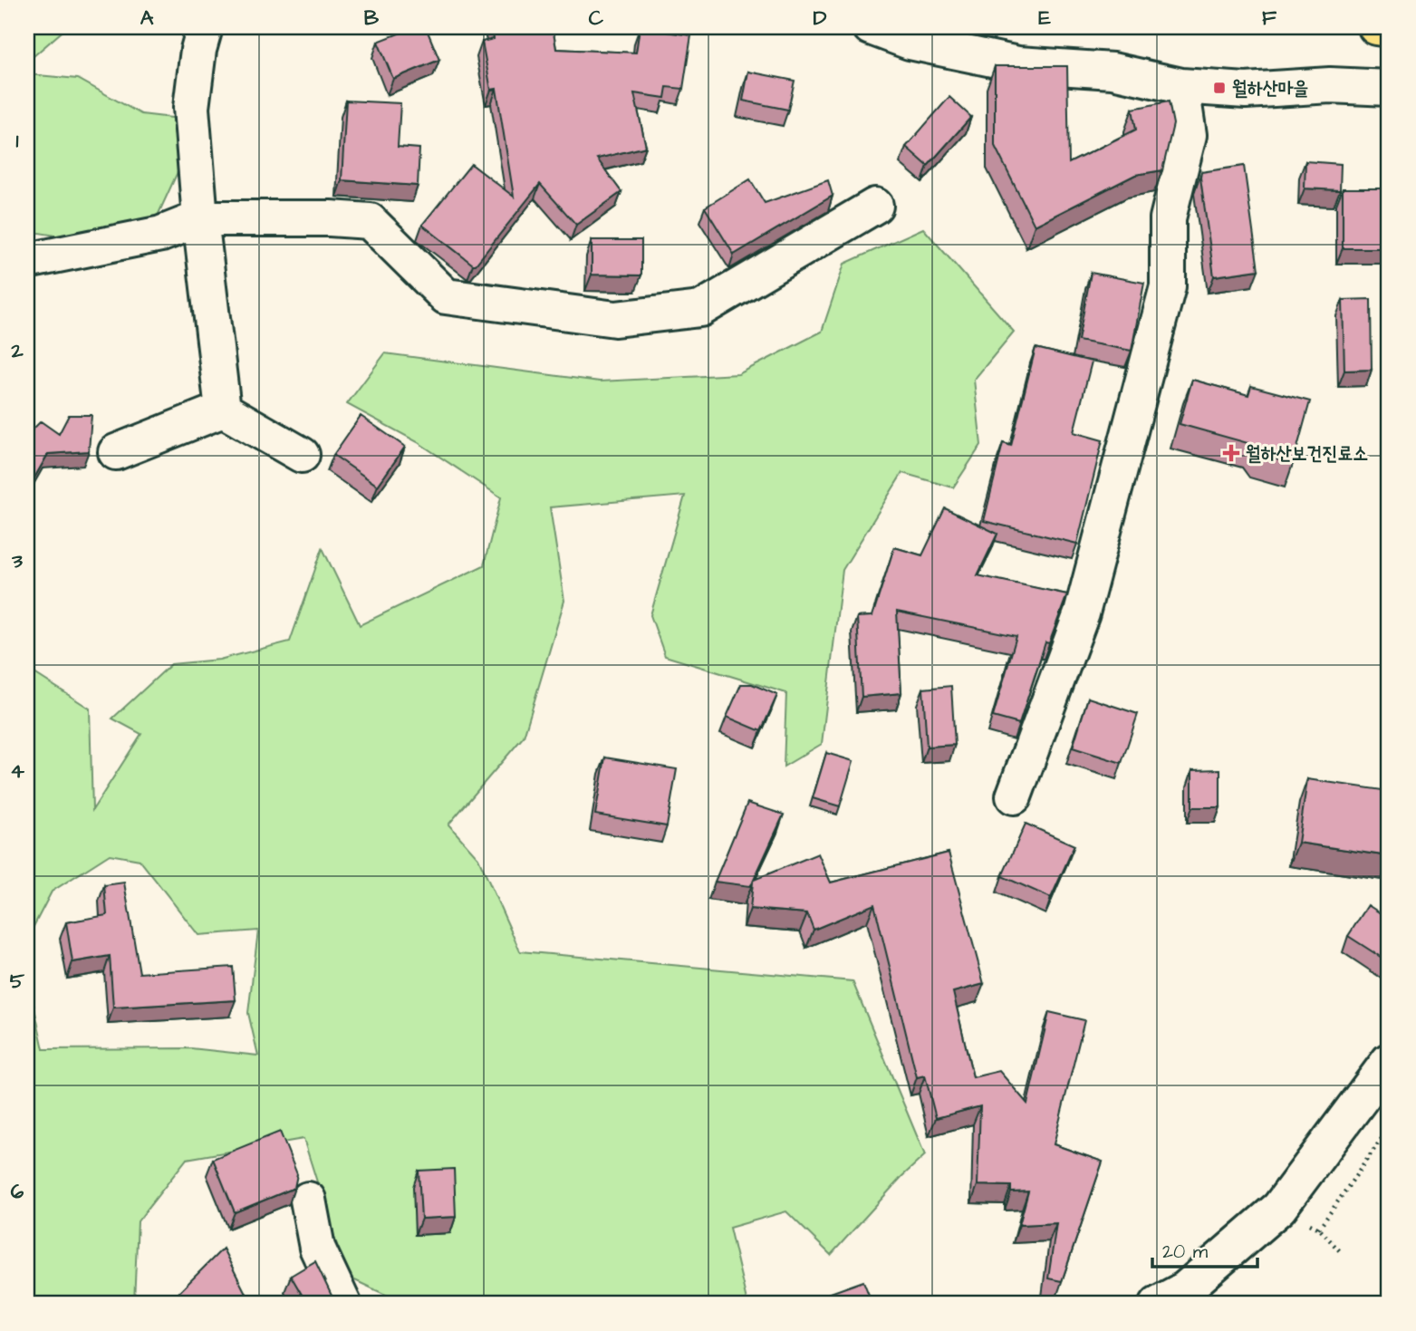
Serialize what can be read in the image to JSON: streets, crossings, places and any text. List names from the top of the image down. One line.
{"places":{"transit":["월하산마을"],"health":["월하산보건진료소"]},"scale_bar":"20 m","grid":{"columns":["A","B","C","D","E","F"],"rows":["1","2","3","4","5","6"]}}
